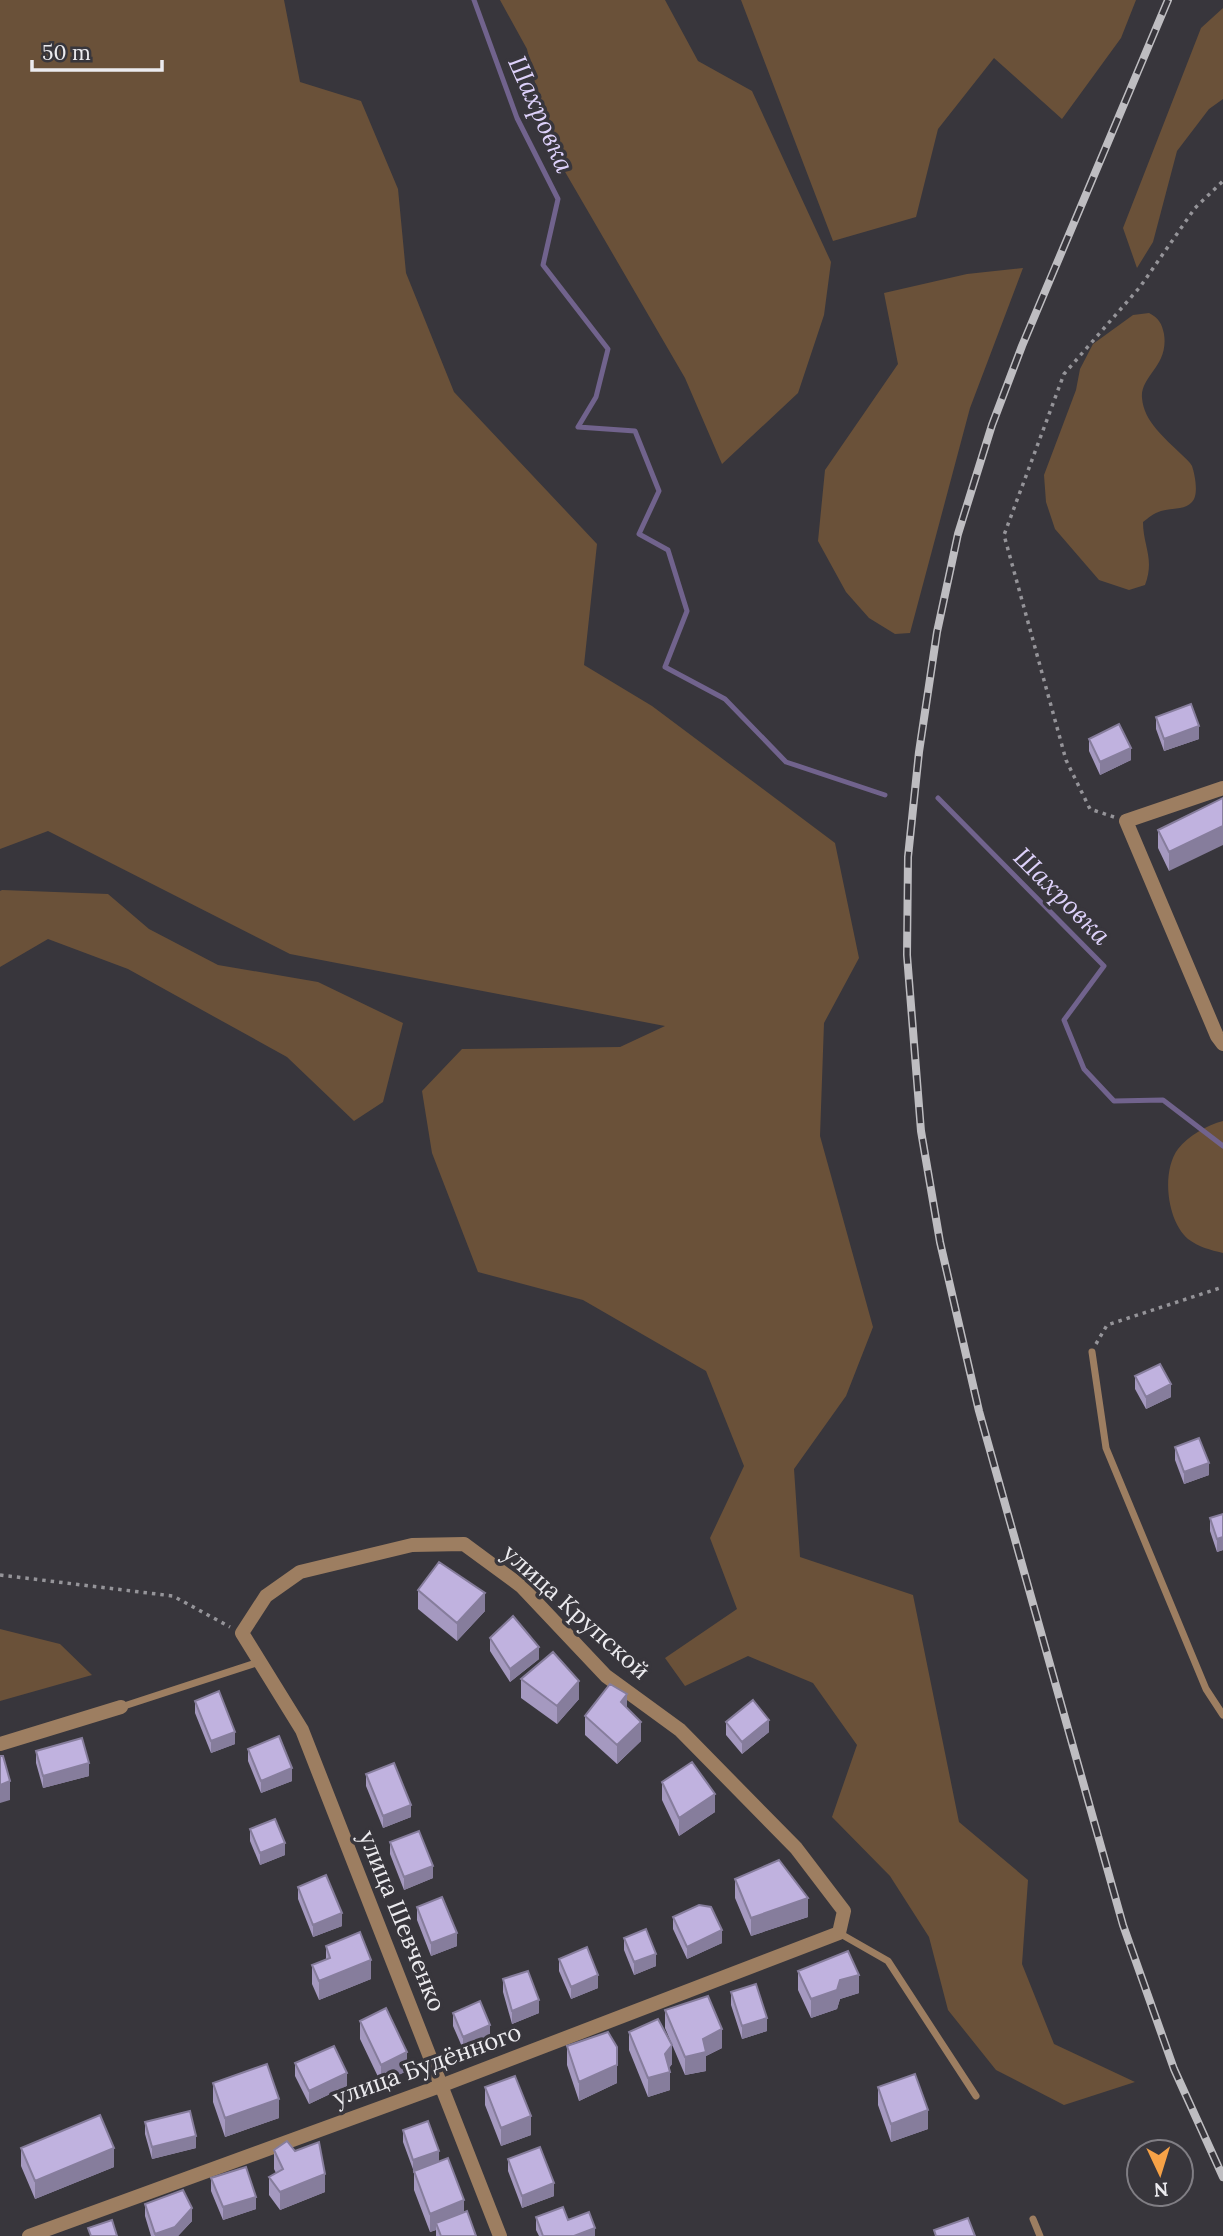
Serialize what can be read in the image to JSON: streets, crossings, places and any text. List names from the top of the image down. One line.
{"streets":{"street":["улица Крупской","улица Шевченко","улица Будённого"]},"crossings":[["улица Крупской","улица Шевченко"],["улица Крупской","улица Будённого"],["улица Шевченко","улица Будённого"]],"water":["Шахровка"],"scale_bar":"50 m","north":"bottom"}
